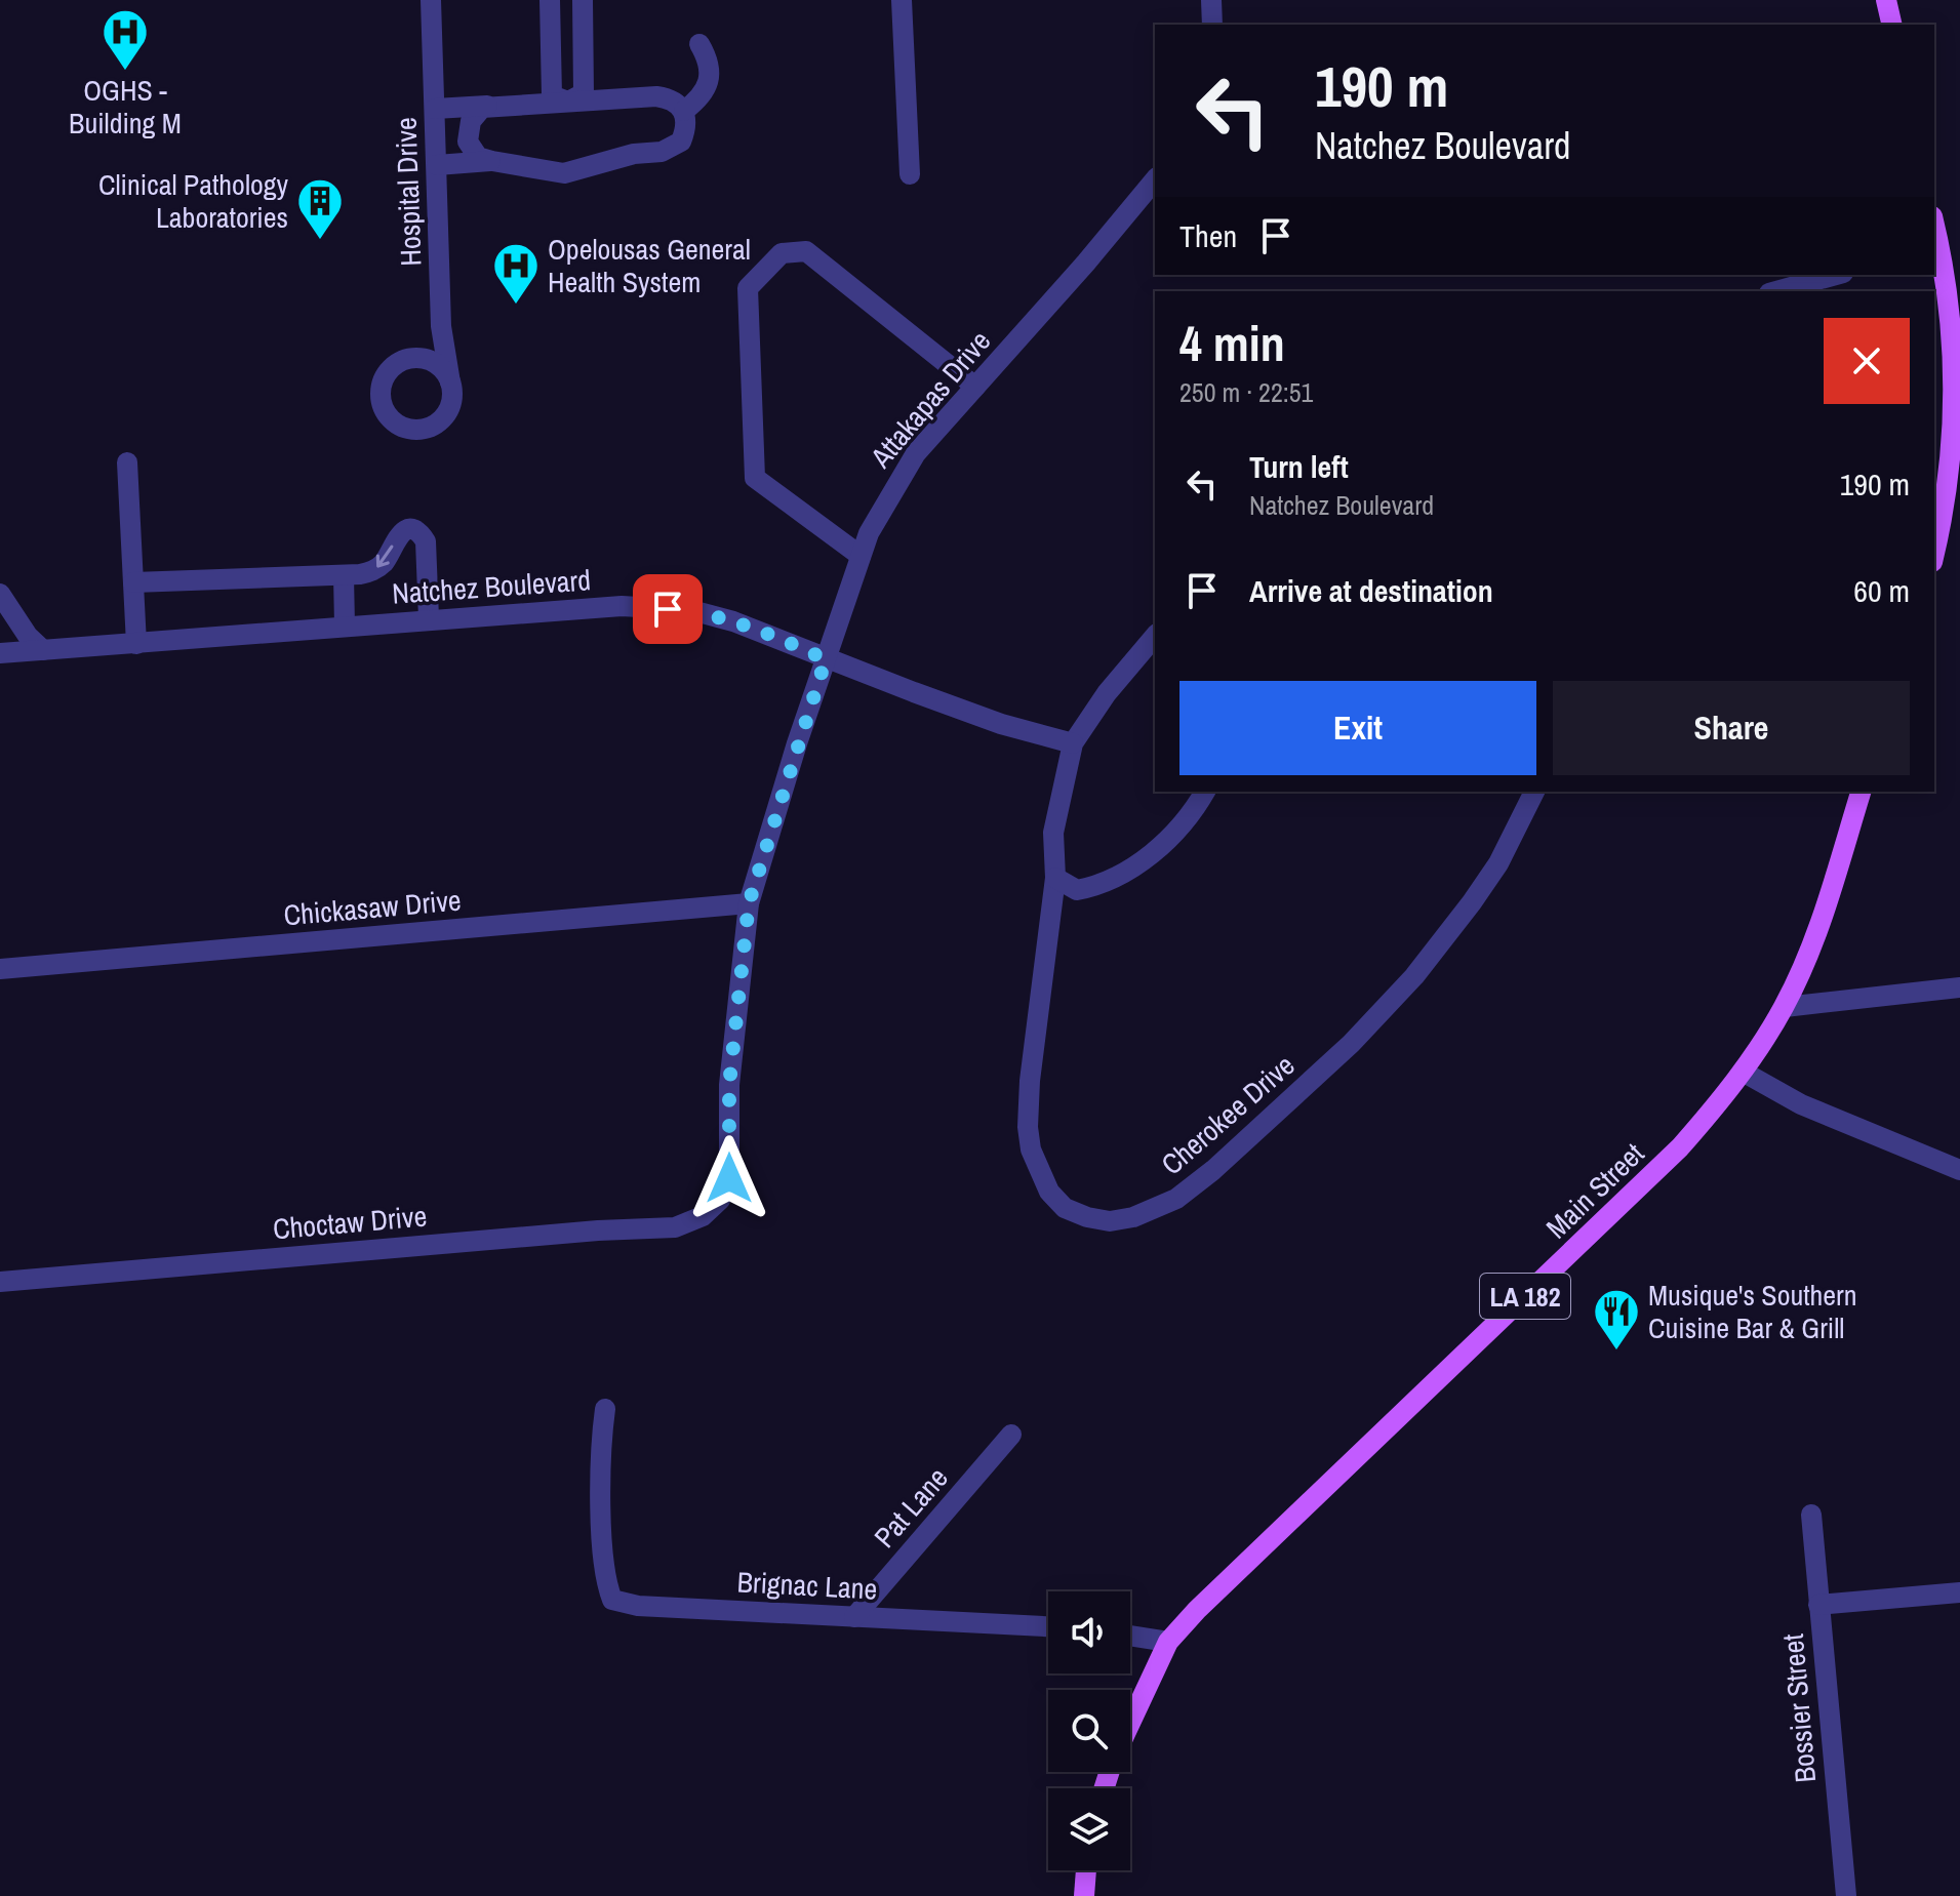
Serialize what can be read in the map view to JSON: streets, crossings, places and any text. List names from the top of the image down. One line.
{"streets":{"main road":["Main Street","LA 182"],"street":["Hospital Drive","Attakapas Drive","Natchez Boulevard","Chickasaw Drive","Cherokee Drive","Choctaw Drive","Pat Lane","Brignac Lane","Bossier Street"]},"crossings":[["Attakapas Drive","Natchez Boulevard"],["Attakapas Drive","Chickasaw Drive"],["Attakapas Drive","Choctaw Drive"],["Natchez Boulevard","Cherokee Drive"],["Pat Lane","Brignac Lane"]],"places":{"hospital":["OGHS - Building M","Opelousas General Health System"],"building":["Clinical Pathology Laboratories"],"restaurant":["Musique's Southern Cuisine Bar & Grill"]},"page":{"turn":["190 m","Natchez Boulevard"],"then":"Then","heading":["4 min","250 m · 22:51"],"list":[{"name":"Turn left","note":"Natchez Boulevard","value":"190 m"},{"name":"Arrive at destination","value":"60 m"}],"buttons":["Exit","Share"]}}
